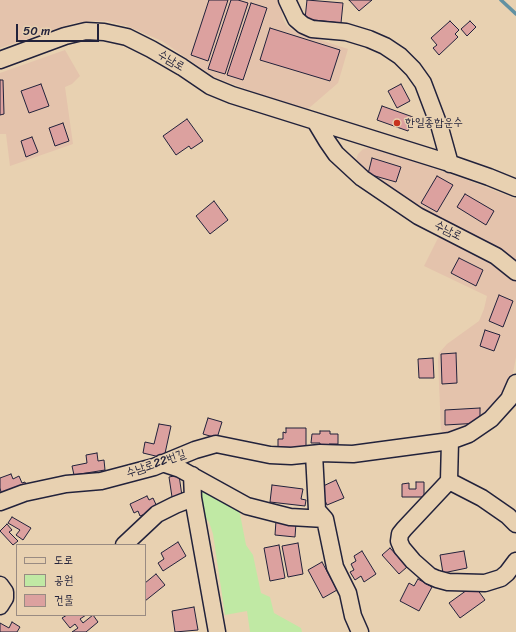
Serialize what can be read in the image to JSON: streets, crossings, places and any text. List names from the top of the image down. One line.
{"streets":{"street":["수남로","수남로22번길"]},"places":["한일종합운수"],"legend":["도로","공원","건물"],"scale_bar":"50 m"}
